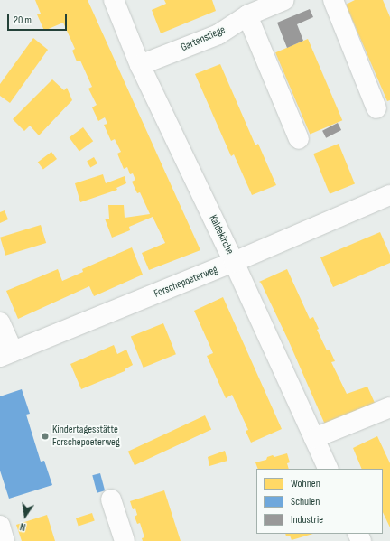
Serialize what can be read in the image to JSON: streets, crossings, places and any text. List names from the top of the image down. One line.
{"streets":{"street":["Gartenstiege","Kaldekirche","Forschepoeterweg"]},"crossings":[["Gartenstiege","Kaldekirche"],["Kaldekirche","Forschepoeterweg"]],"places":["Kindertagesstätte Forschepoeterweg"],"legend":["Wohnen","Schulen","Industrie"],"scale_bar":"20 m","north":"bottom"}
